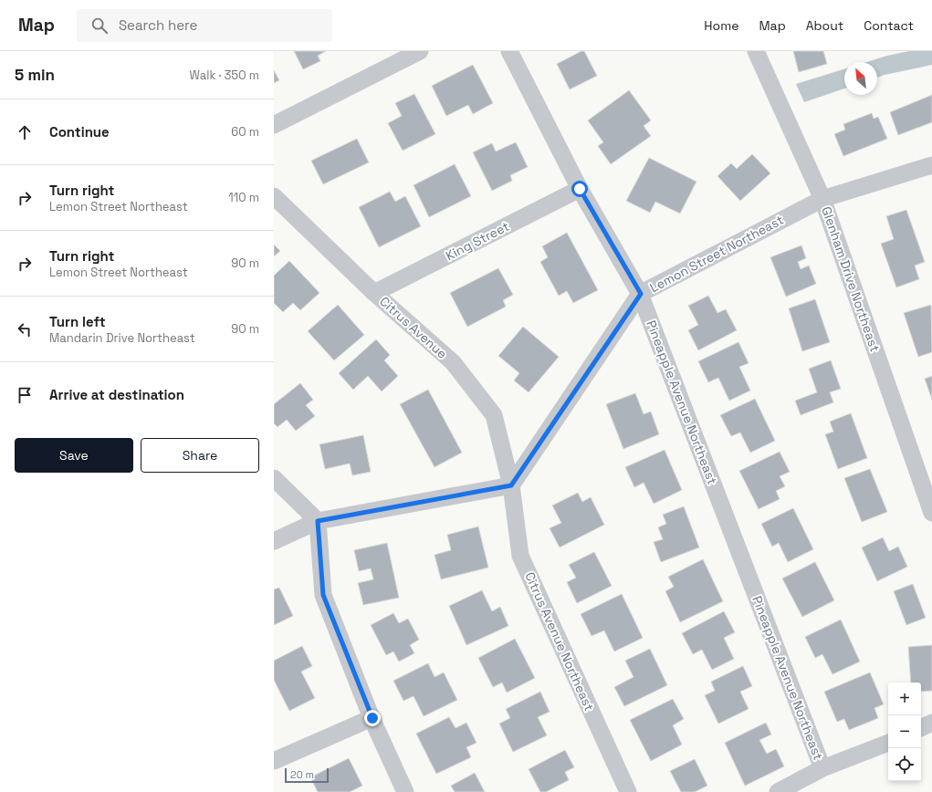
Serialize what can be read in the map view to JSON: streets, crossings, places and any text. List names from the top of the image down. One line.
{"streets":{"street":["King Street","Lemon Street Northeast","Glenham Drive Northeast","Citrus Avenue","Pineapple Avenue Northeast","Citrus Avenue Northeast"]},"crossings":[["King Street","Citrus Avenue"],["King Street","Pineapple Avenue Northeast"],["Lemon Street Northeast","Glenham Drive Northeast"],["Lemon Street Northeast","Citrus Avenue"],["Lemon Street Northeast","Pineapple Avenue Northeast"],["Lemon Street Northeast","Citrus Avenue Northeast"],["Citrus Avenue","Citrus Avenue Northeast"]],"scale_bar":"20 m","north":"top left","page":{"header":"Map","search":"Search here","nav":["Home","Map","About","Contact"],"heading":["5 min","Walk · 350 m"],"list":[["Continue","60 m"],["Turn right","Lemon Street Northeast","110 m"],["Turn right","Lemon Street Northeast","90 m"],["Turn left","Mandarin Drive Northeast","90 m"],"Arrive at destination"],"buttons":["Save","Share"],"map_buttons":["+","−"],"scale":"20 m"}}
